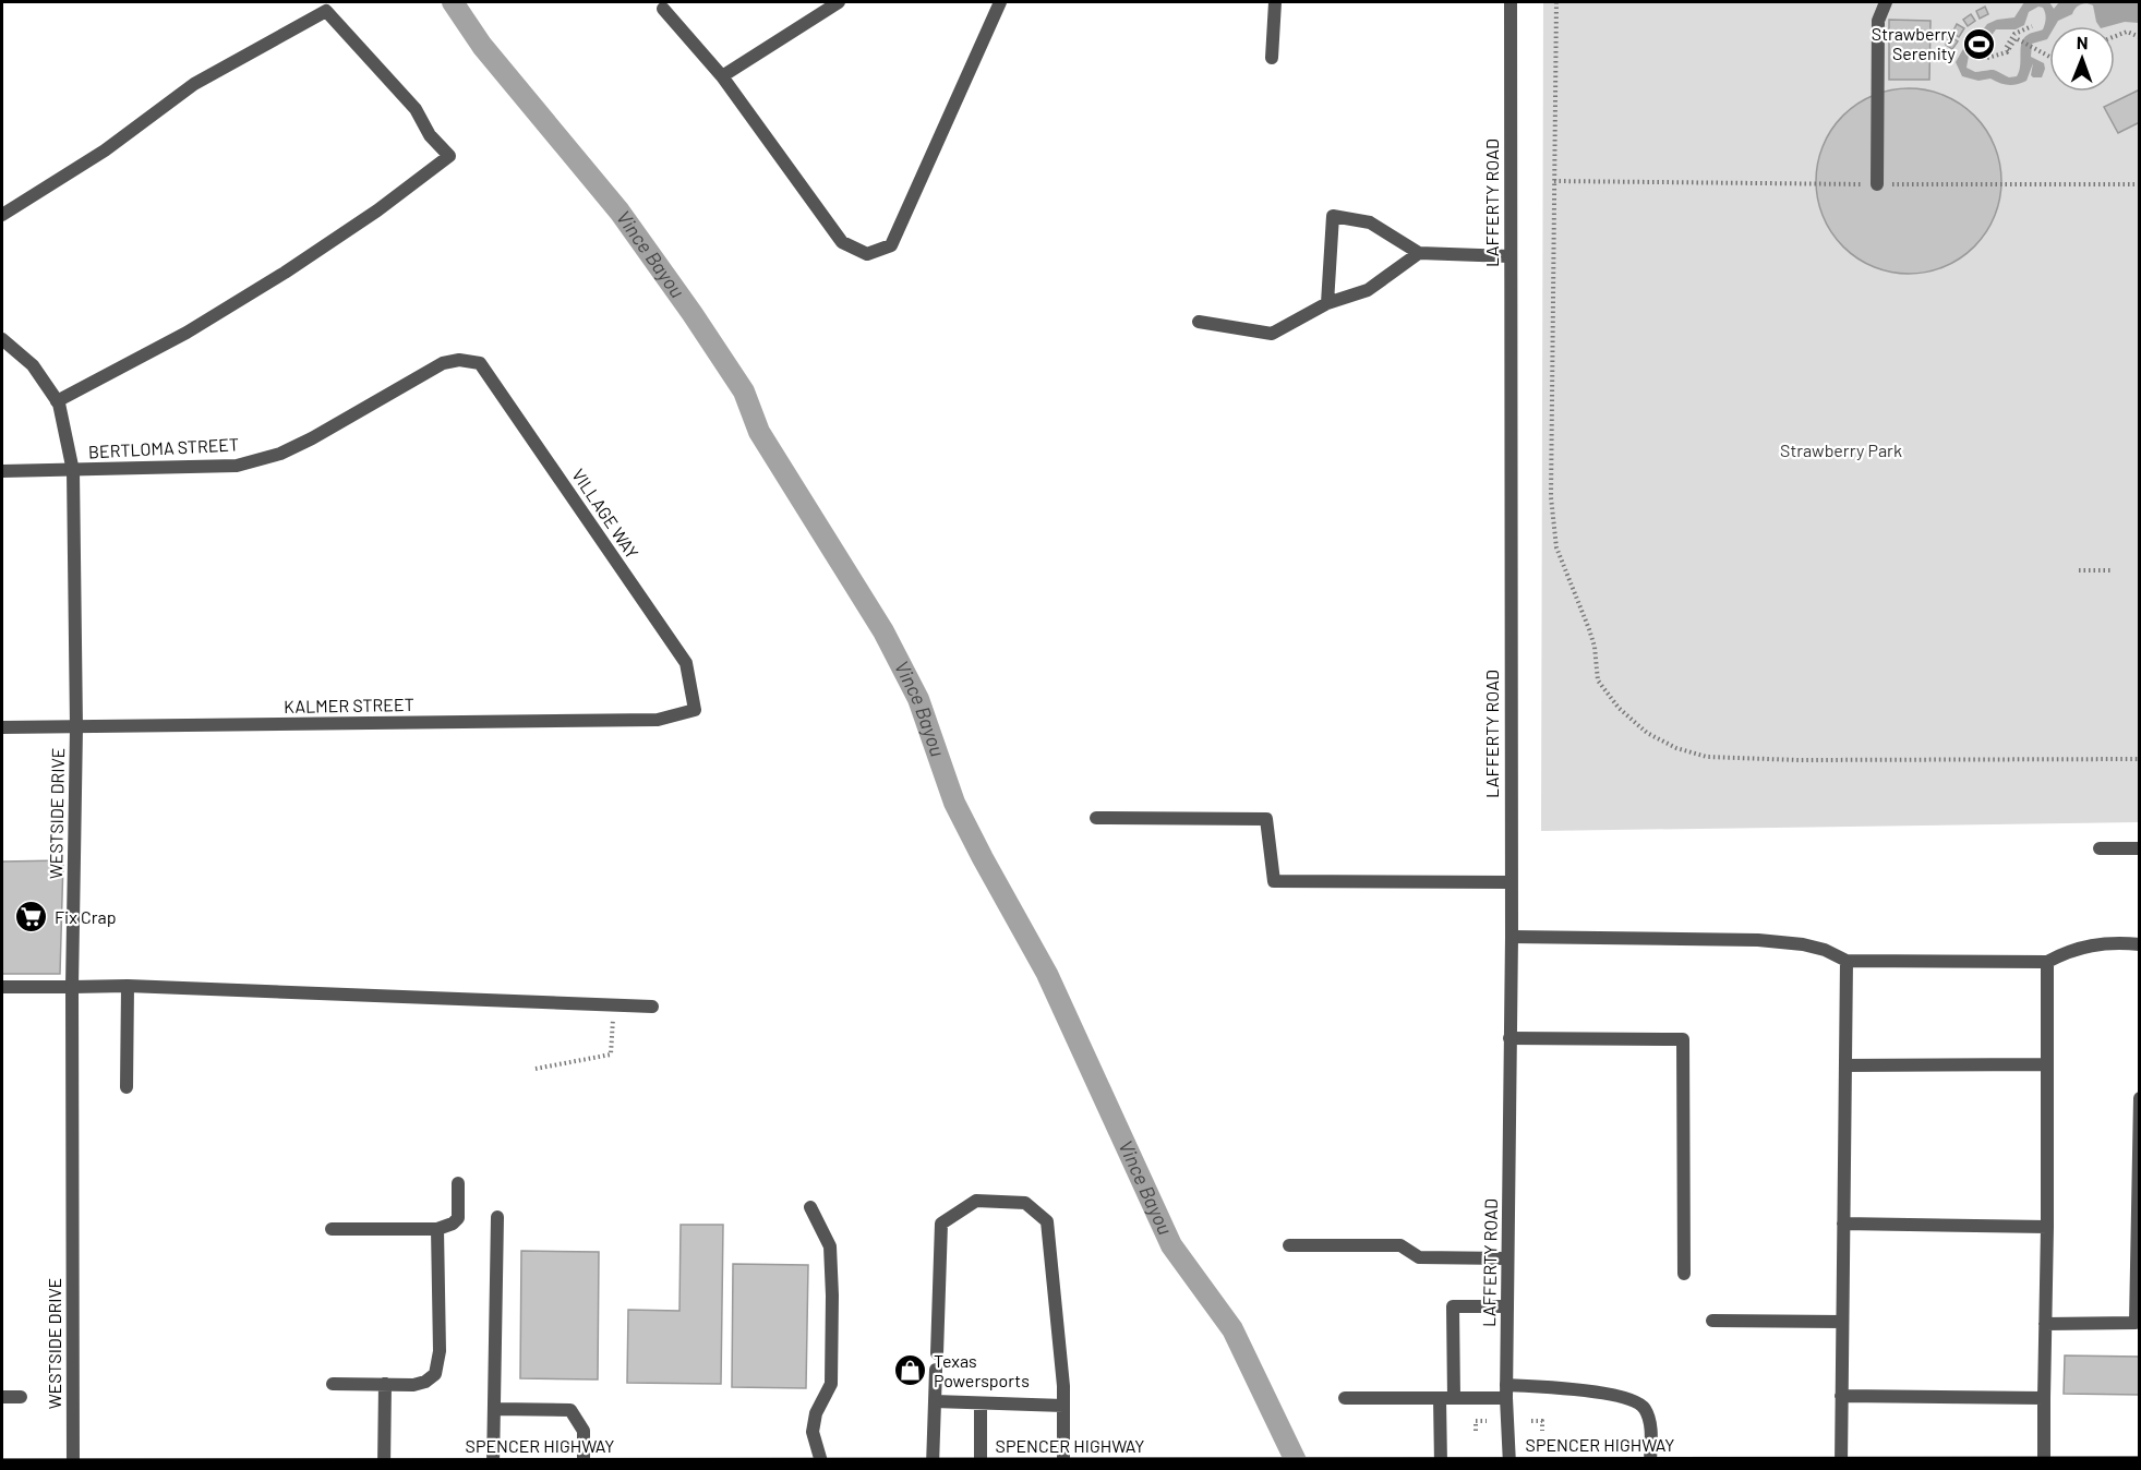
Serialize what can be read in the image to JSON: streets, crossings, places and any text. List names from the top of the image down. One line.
{"streets":{"main road":["SPENCER HIGHWAY"],"street":["LAFFERTY ROAD","BERTLOMA STREET","VILLAGE WAY","KALMER STREET","WESTSIDE DRIVE"]},"crossings":[["LAFFERTY ROAD","SPENCER HIGHWAY"],["BERTLOMA STREET","VILLAGE WAY"],["BERTLOMA STREET","WESTSIDE DRIVE"],["VILLAGE WAY","KALMER STREET"],["KALMER STREET","WESTSIDE DRIVE"],["WESTSIDE DRIVE","SPENCER HIGHWAY"]],"water":["Vince Bayou"],"parks":["Strawberry Park"],"places":{"sports":["Strawberry Serenity"],"supermarket":["Fix Crap"],"shop":["Texas Powersports"]},"north":"top"}
